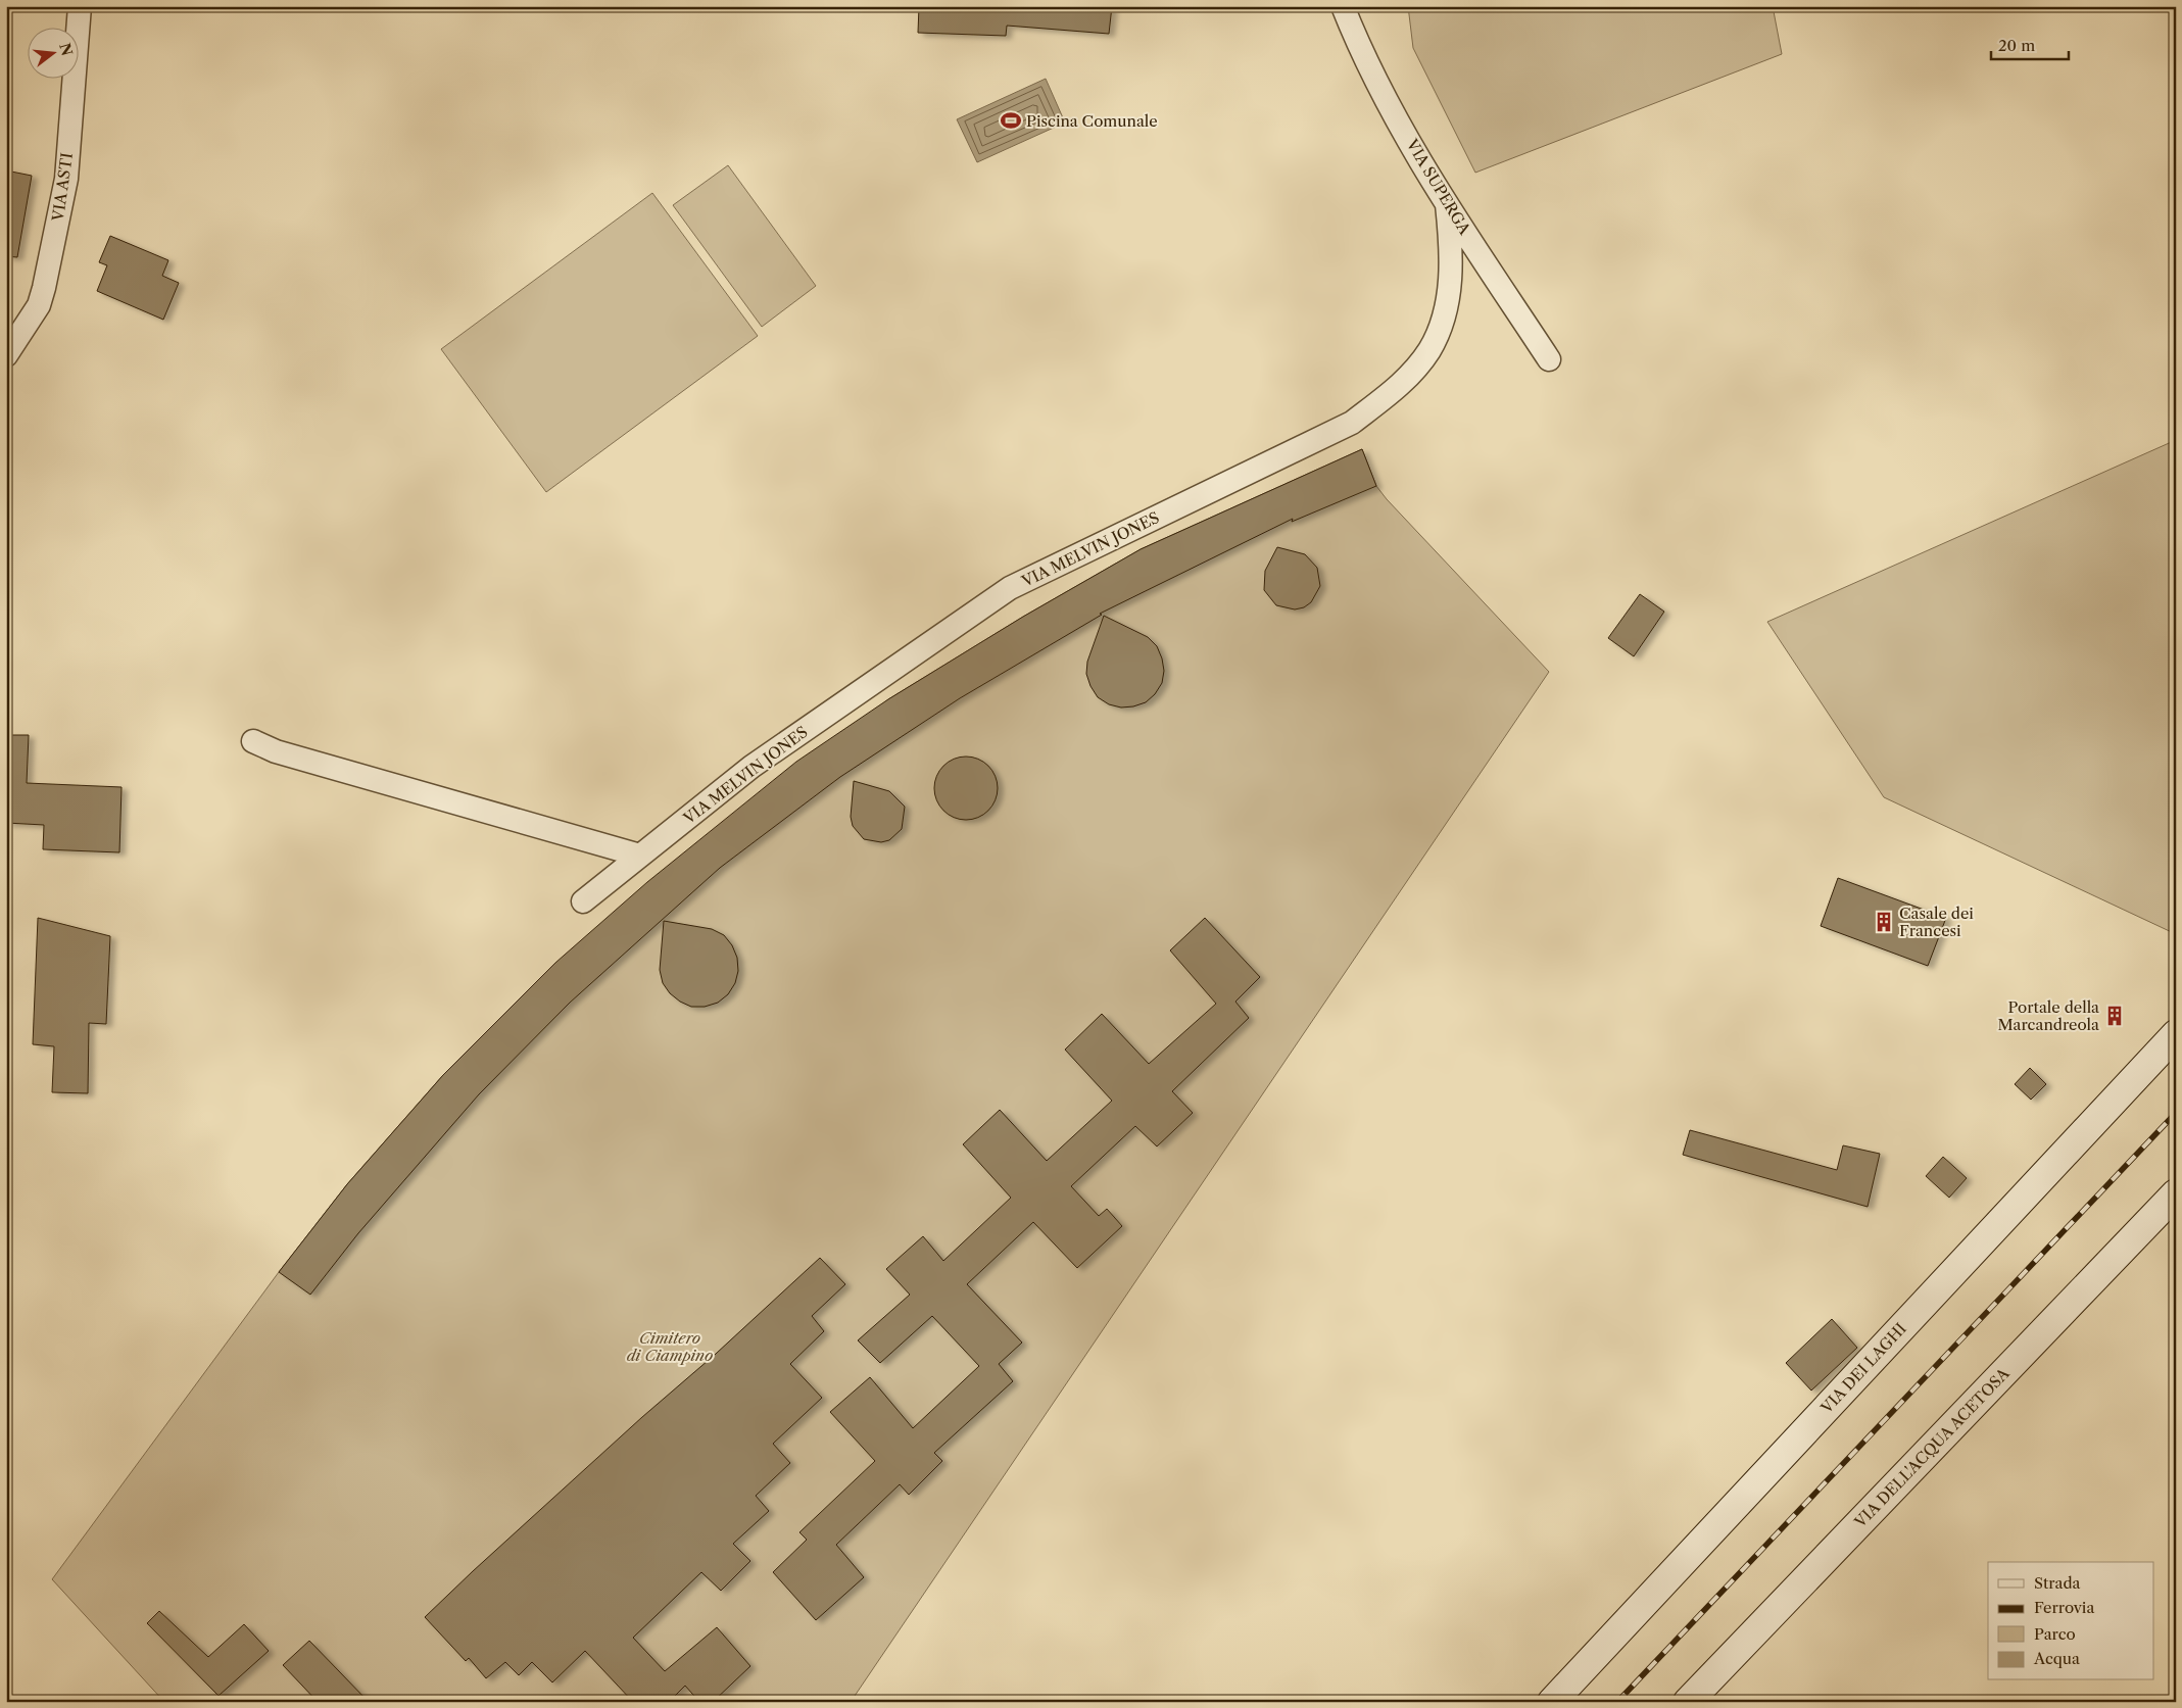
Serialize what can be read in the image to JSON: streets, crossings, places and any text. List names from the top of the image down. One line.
{"streets":{"main road":["VIA DEI LAGHI","VIA DELL'ACQUA ACETOSA"],"street":["VIA ASTI","VIA SUPERGA","VIA MELVIN JONES"]},"crossings":[["VIA SUPERGA","VIA MELVIN JONES"]],"parks":["Cimitero di Ciampino"],"places":{"sports":["Piscina Comunale"],"building":["Casale dei Francesi","Portale della Marcandreola"]},"legend":["Strada","Ferrovia","Parco","Acqua"],"scale_bar":"20 m","north":"right"}
